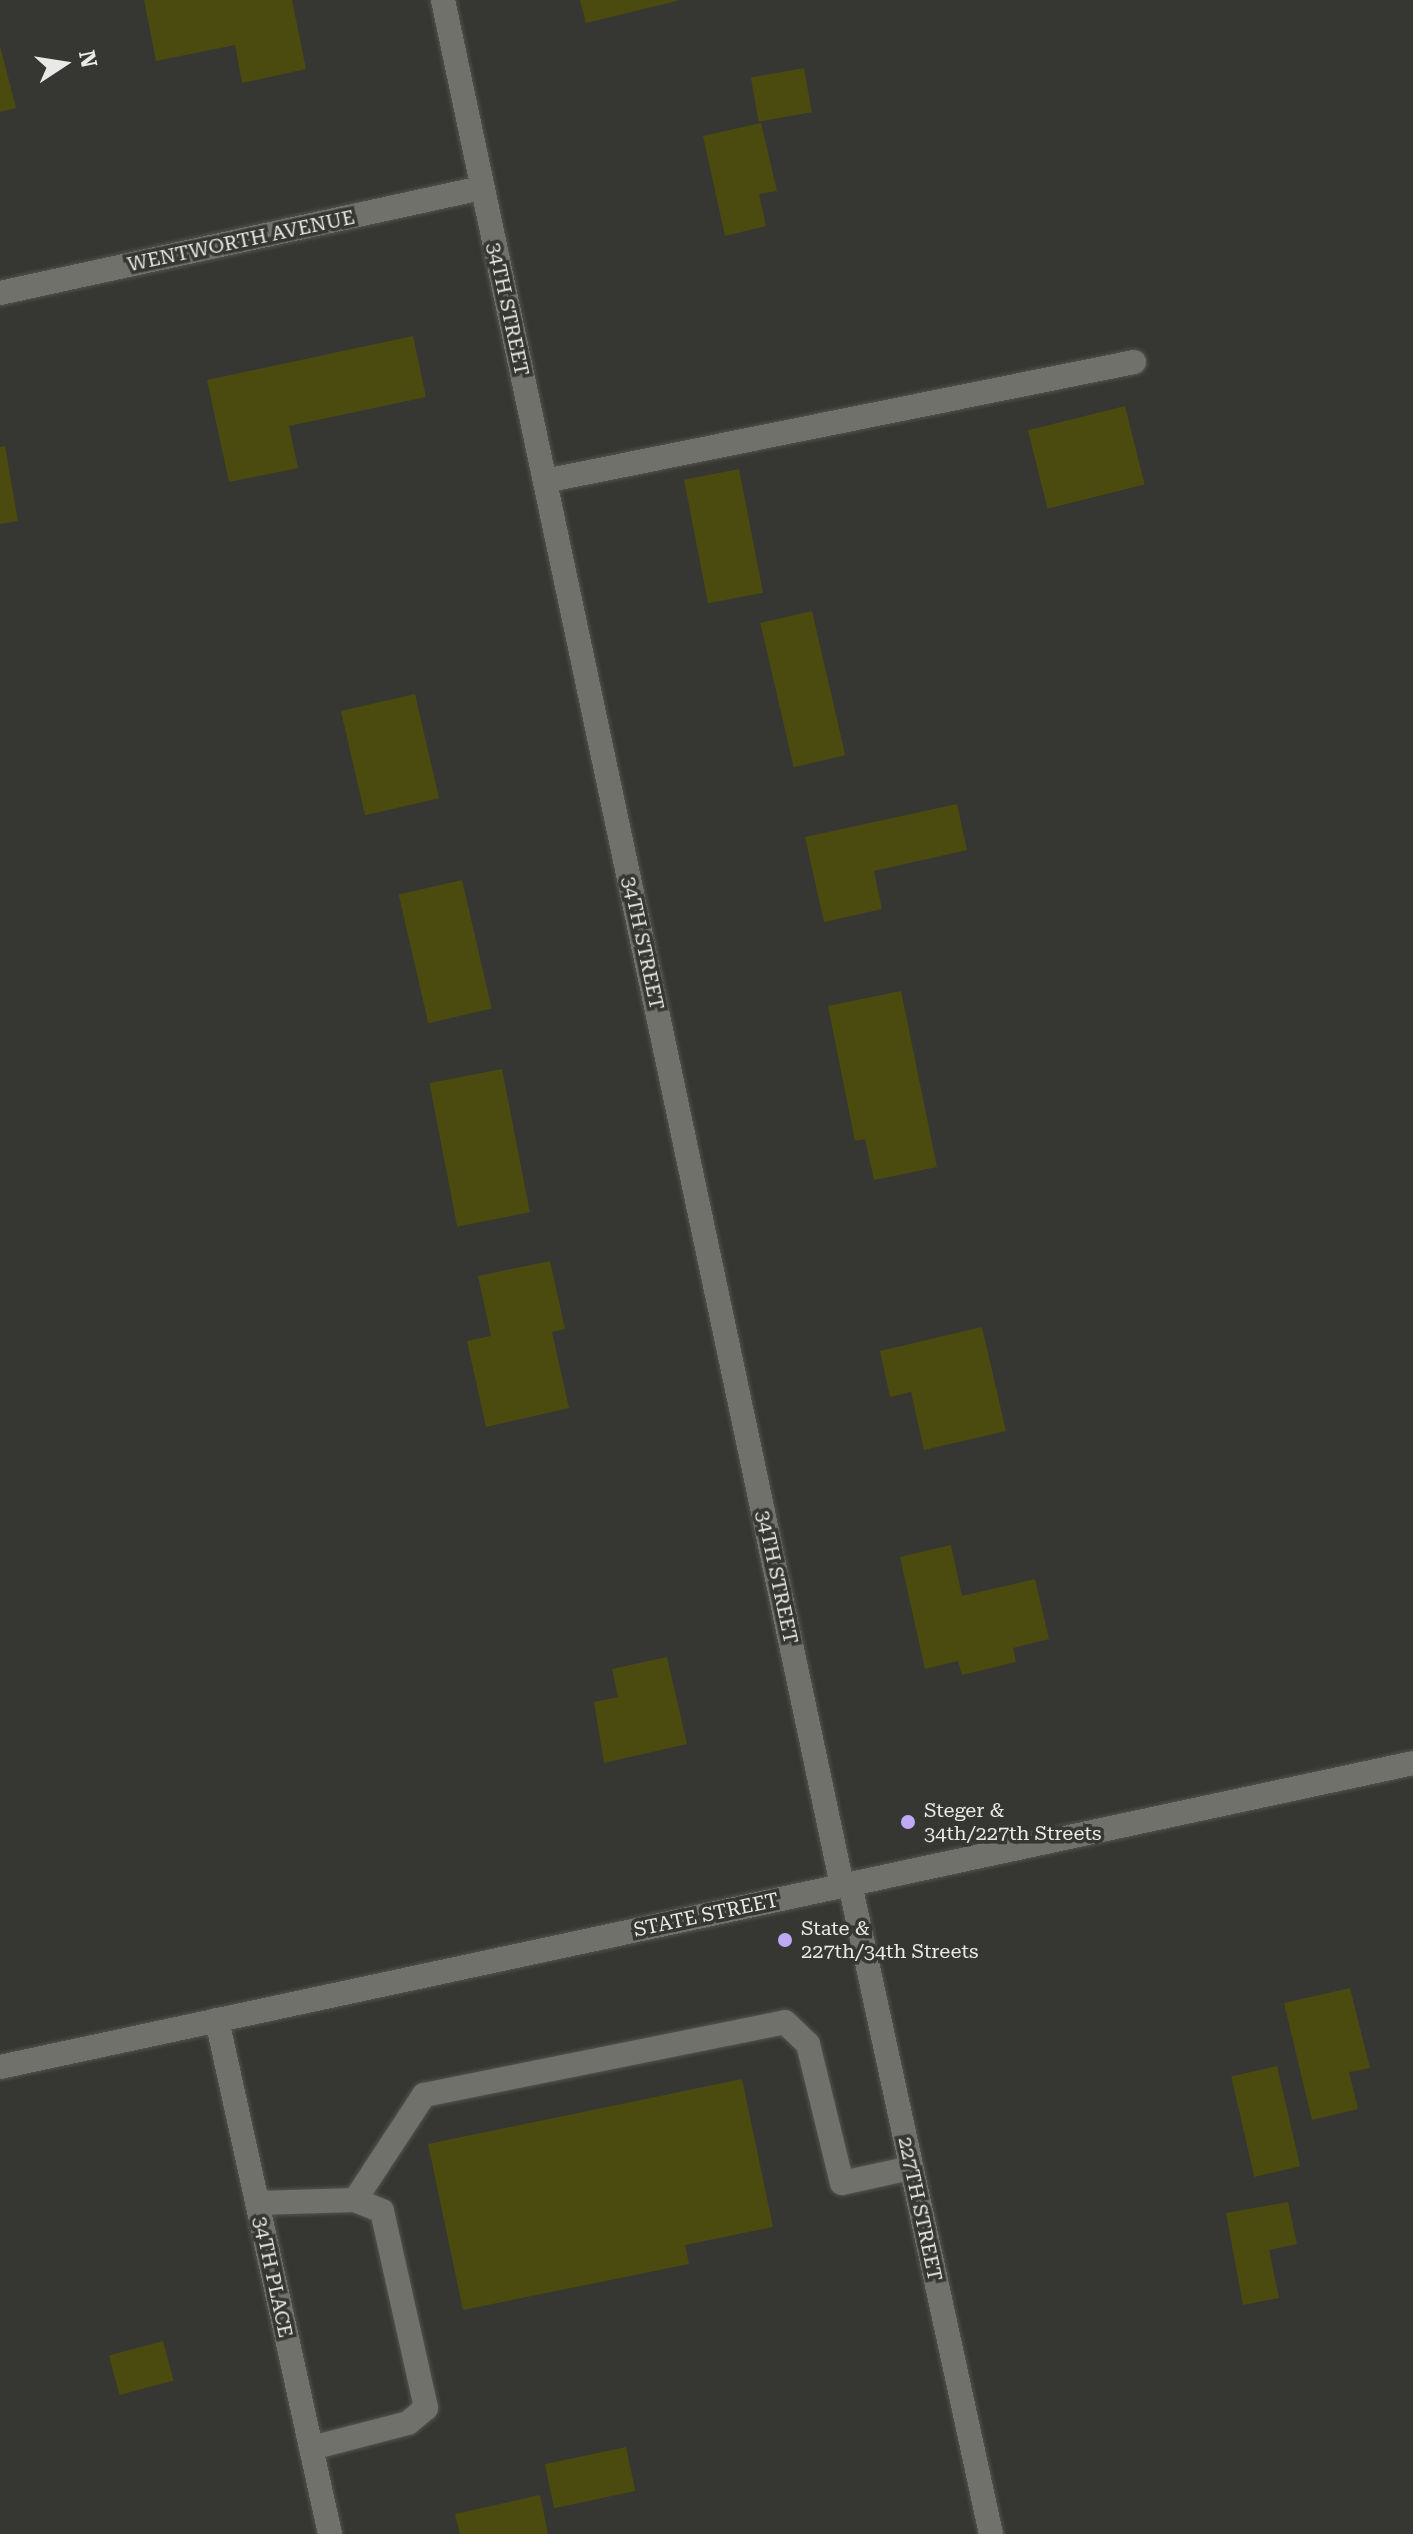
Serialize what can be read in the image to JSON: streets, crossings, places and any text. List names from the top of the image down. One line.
{"streets":{"street":["WENTWORTH AVENUE","34TH STREET","STATE STREET","227TH STREET","34TH PLACE"]},"crossings":[["WENTWORTH AVENUE","34TH STREET"],["34TH STREET","STATE STREET"],["34TH STREET","227TH STREET"],["STATE STREET","227TH STREET"],["STATE STREET","34TH PLACE"]],"places":["Steger & 34th/227th Streets","State & 227th/34th Streets"],"north":"right"}
